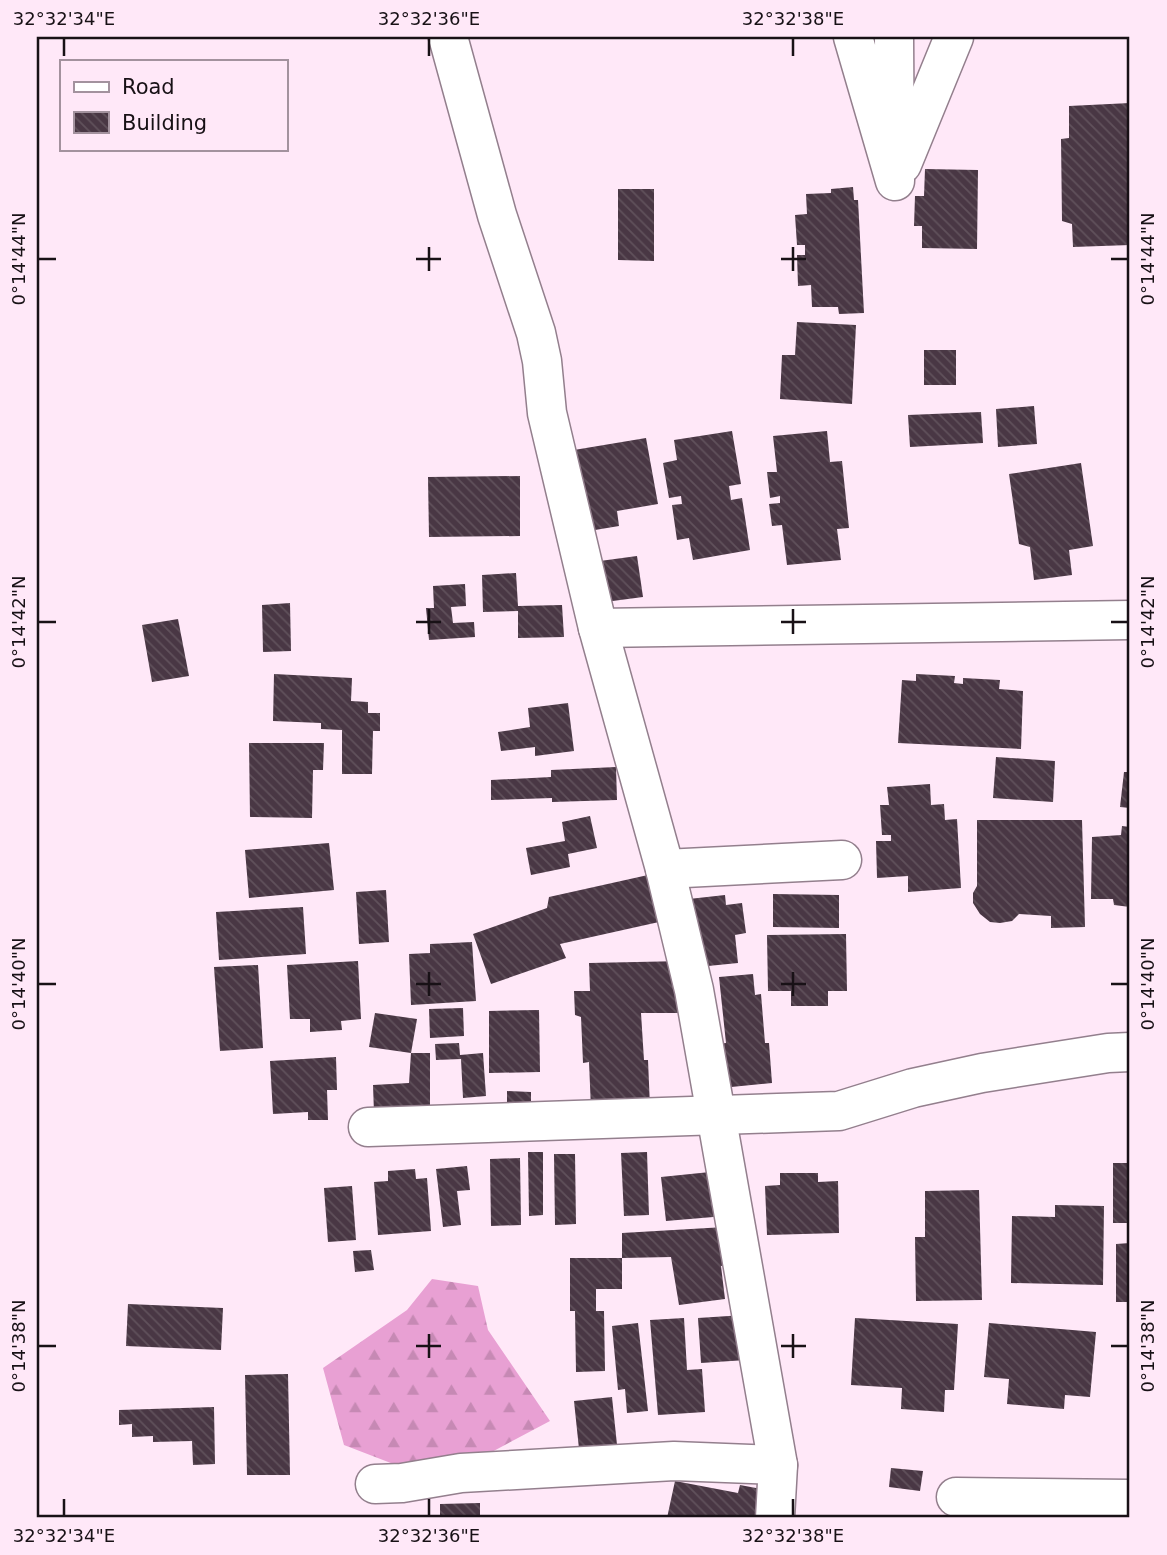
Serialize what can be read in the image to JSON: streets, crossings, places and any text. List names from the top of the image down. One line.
{"legend":["Road","Building"],"coordinates":["32°32'34\"E","32°32'36\"E","32°32'38\"E","0°14'44\"N","0°14'42\"N","0°14'40\"N","0°14'38\"N"]}
